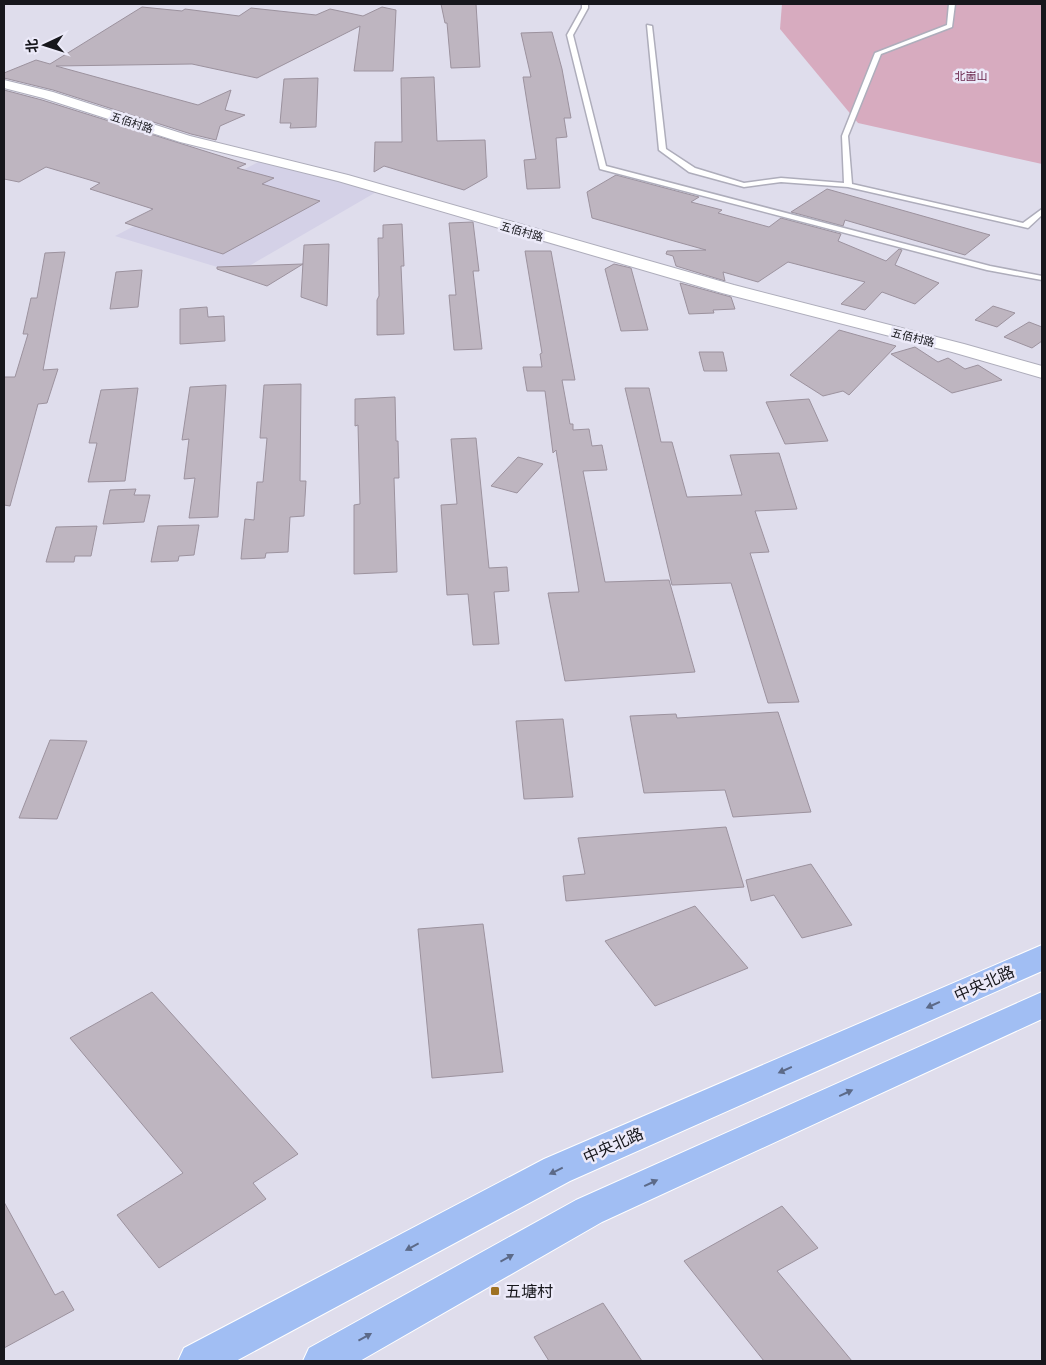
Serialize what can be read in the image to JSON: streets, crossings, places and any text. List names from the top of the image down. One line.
{"streets":{"main road":["中央北路"],"street":["五佰村路"]},"parks":["北崮山"],"places":{"transit":["五塘村"]},"north":"left"}
